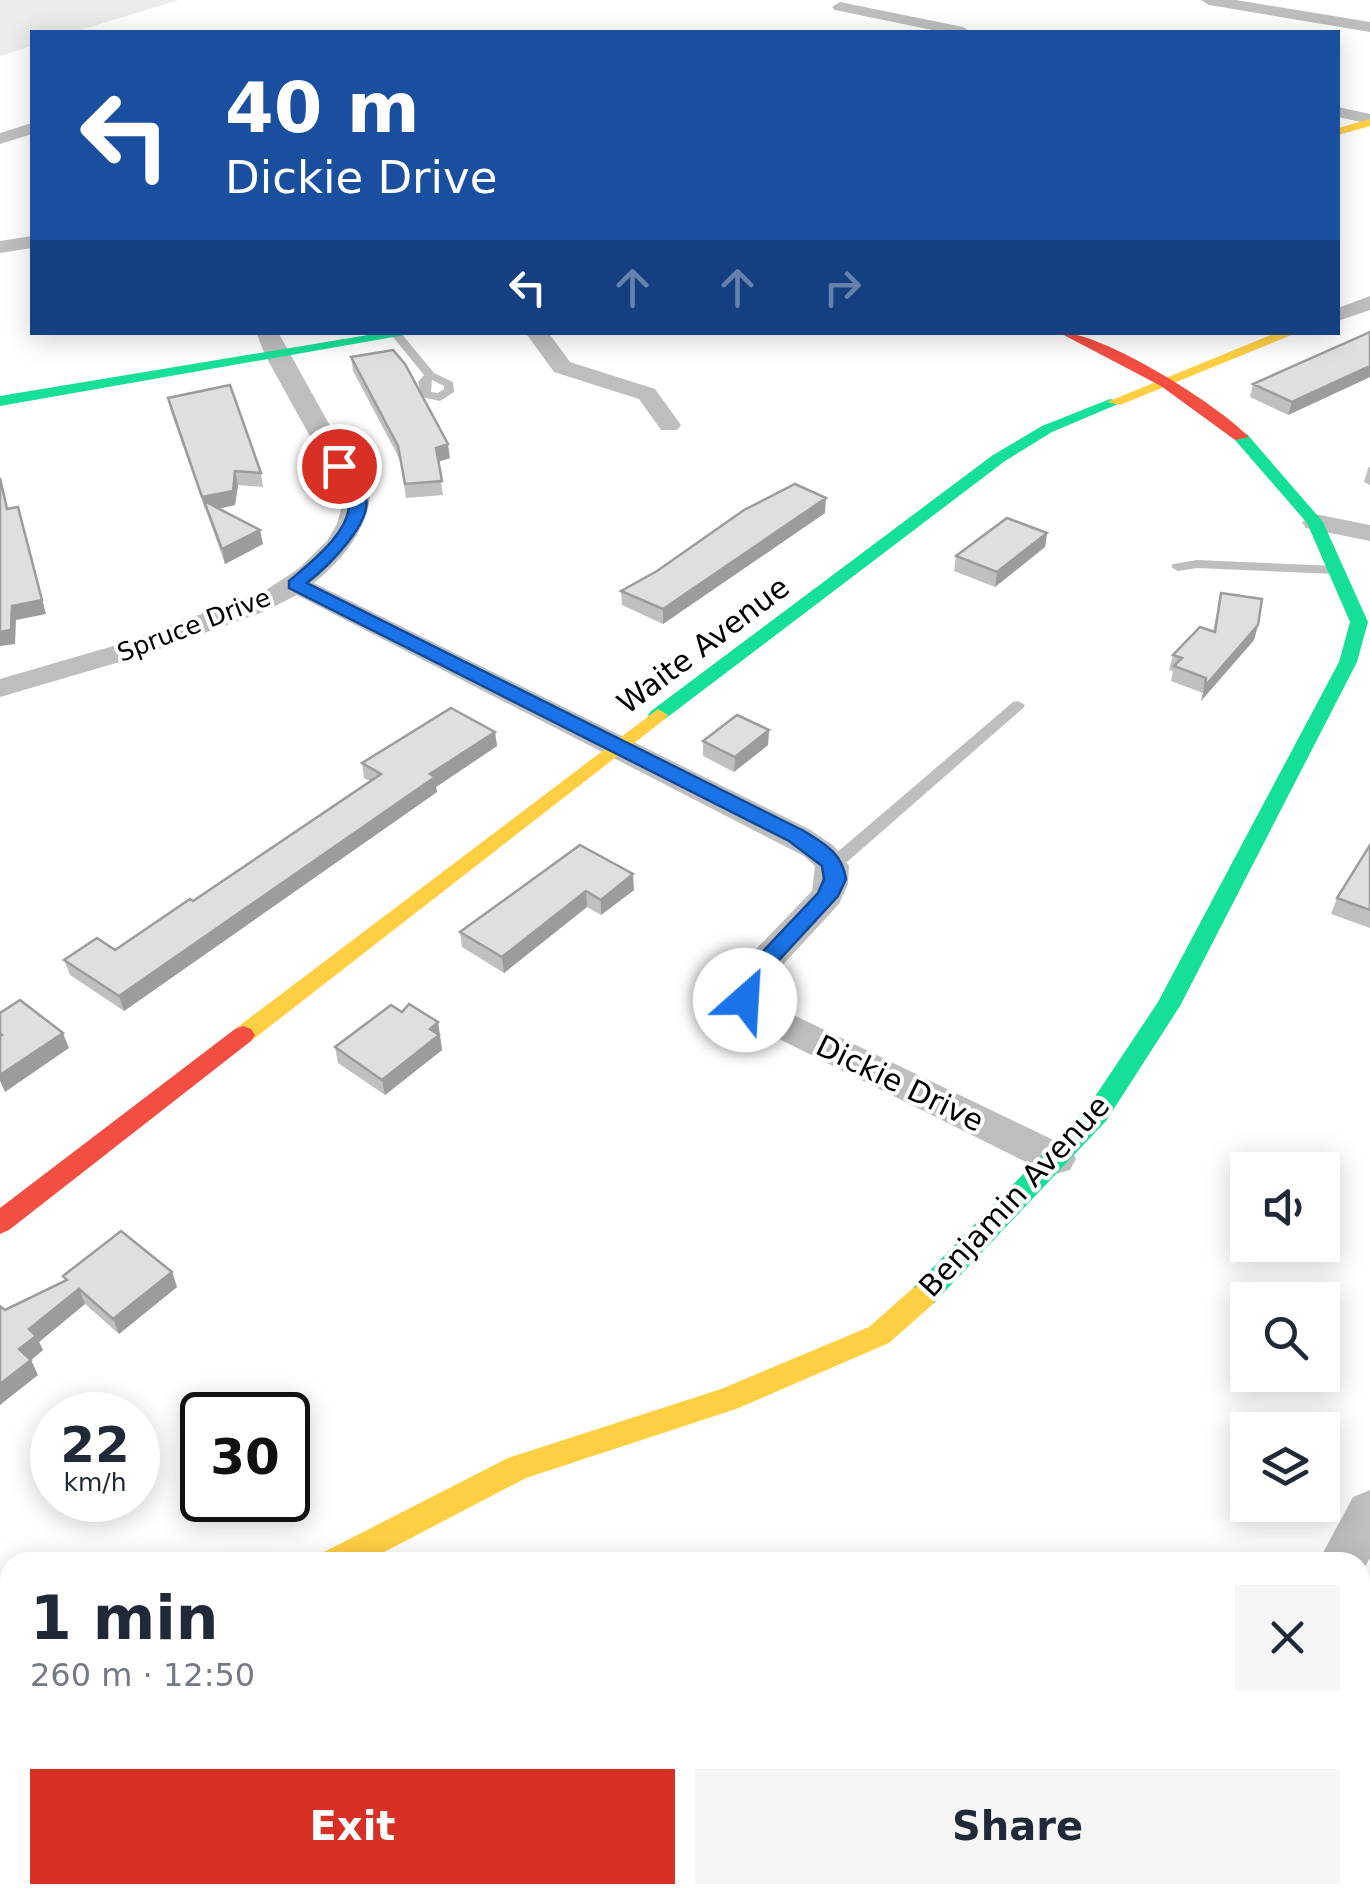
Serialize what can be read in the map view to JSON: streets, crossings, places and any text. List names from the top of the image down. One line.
{"streets":{"street":["Spruce Drive","Waite Avenue","Dickie Drive","Benjamin Avenue"]},"crossings":[["Waite Avenue","Benjamin Avenue"],["Dickie Drive","Benjamin Avenue"]],"page":{"turn":["40 m","Dickie Drive"],"speed":"22 km/h","limit":"30","heading":["1 min","260 m · 12:50"],"buttons":["Exit","Share"]}}
